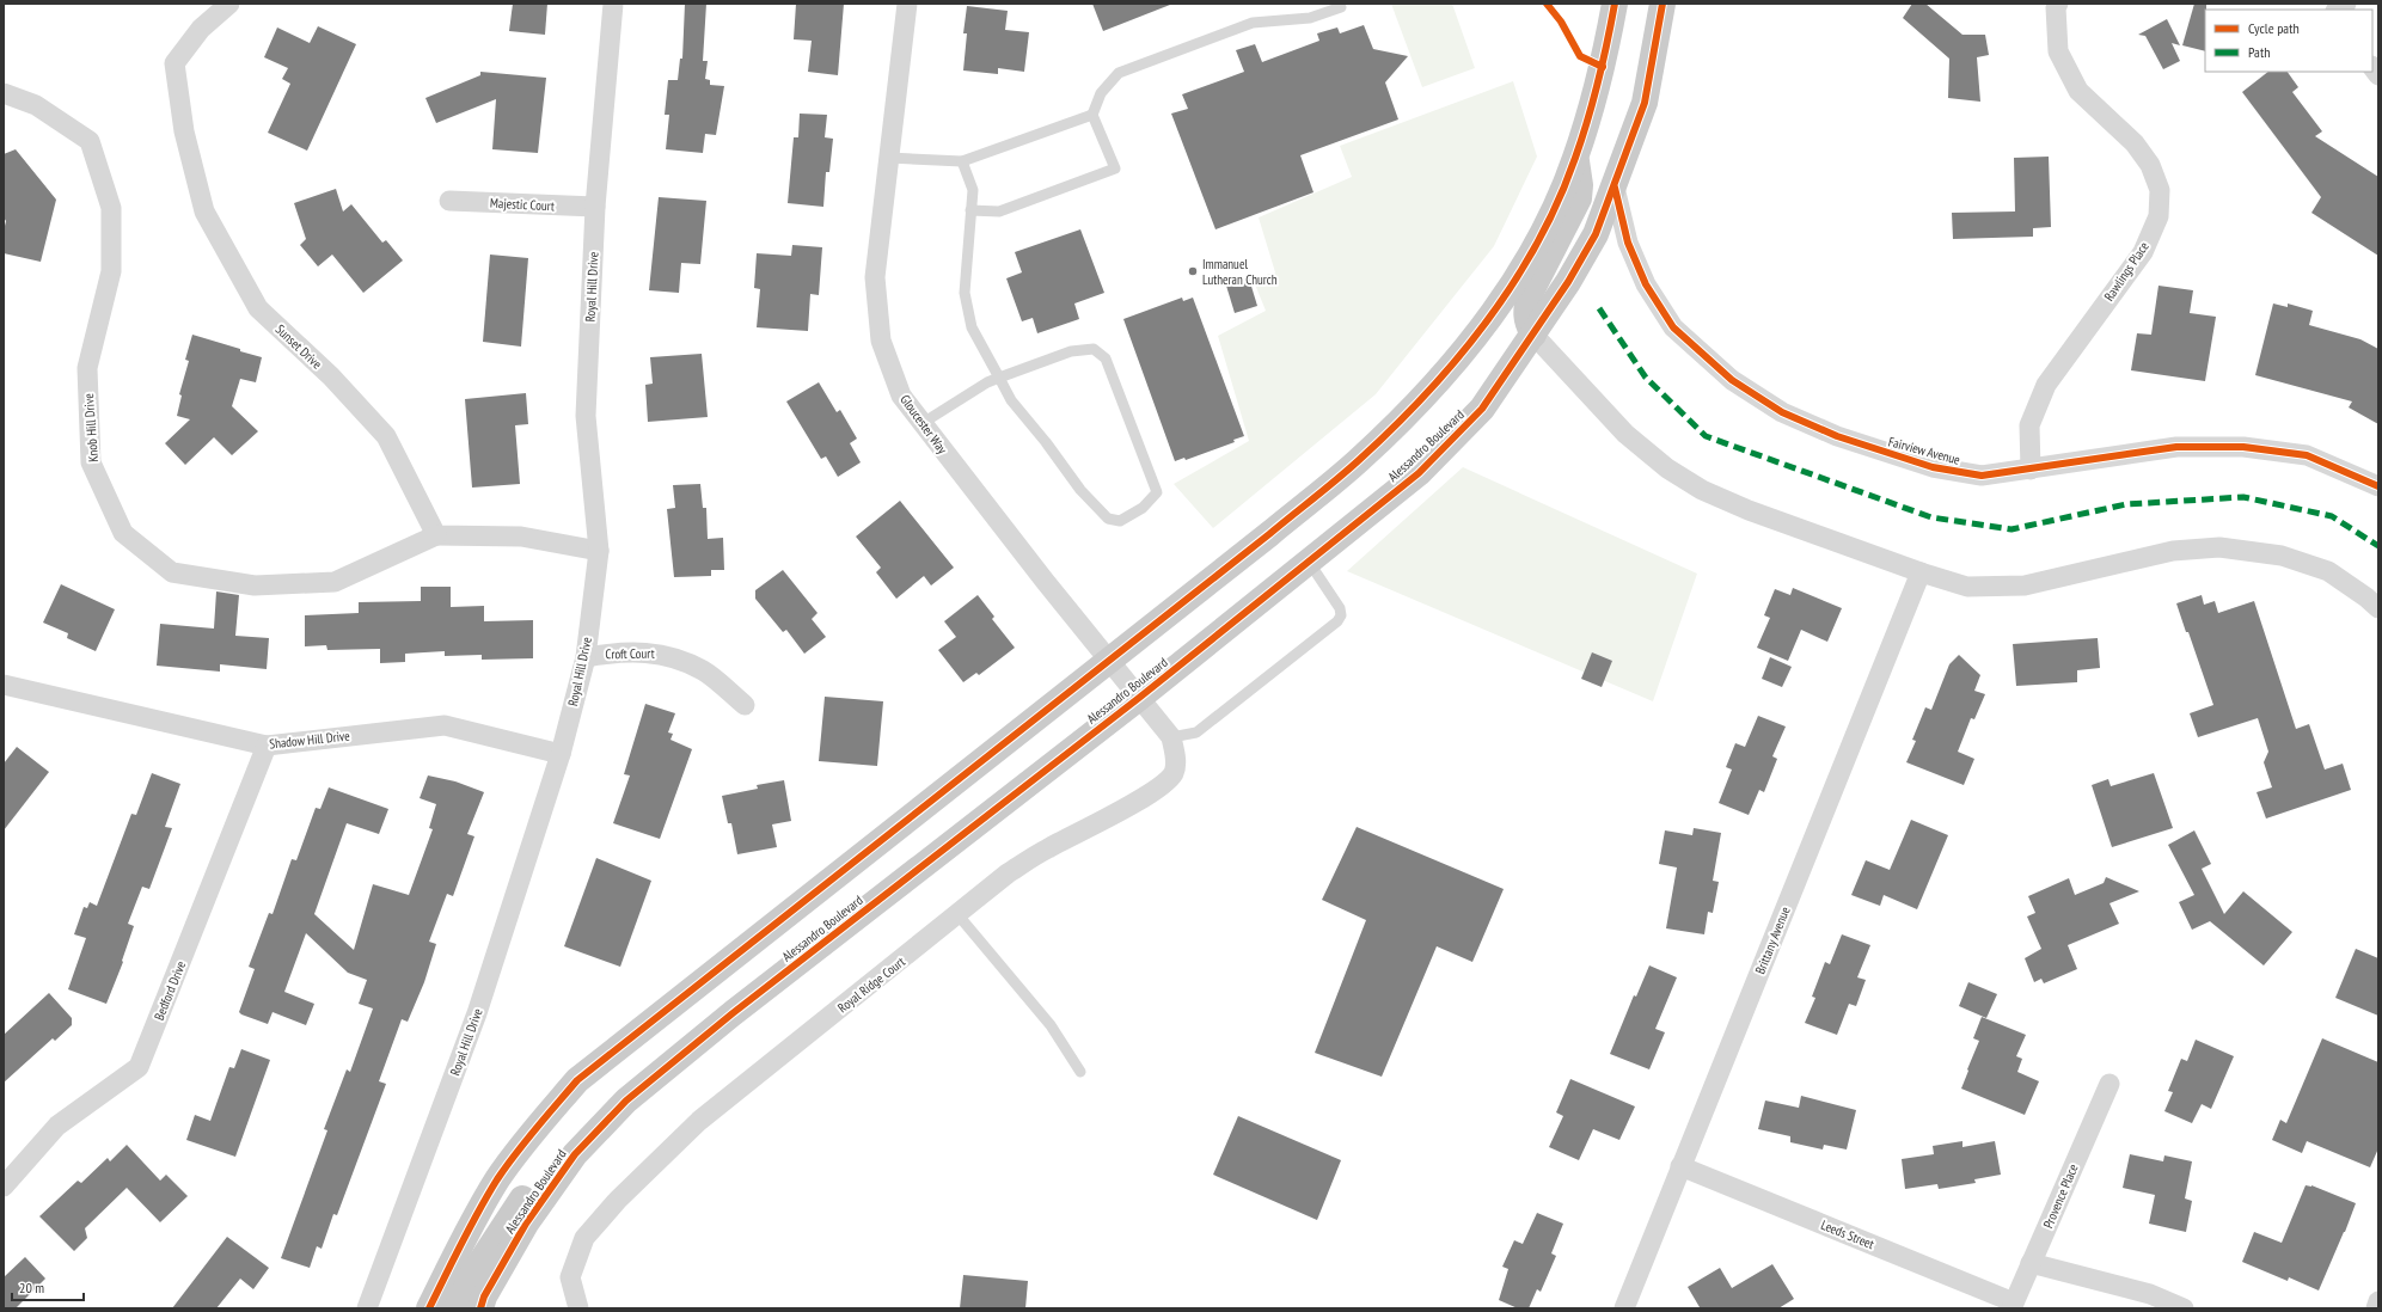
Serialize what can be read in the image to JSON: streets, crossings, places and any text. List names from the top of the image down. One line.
{"streets":{"main road":["Alessandro Boulevard"],"street":["Majestic Court","Rawlings Place","Royal Hill Drive","Sunset Drive","Gloucester Way","Knob Hill Drive","Fairview Avenue","Croft Court","Shadow Hill Drive","Brittany Avenue","Royal Ridge Court","Bedford Drive","Provence Place","Leeds Street"]},"crossings":[["Majestic Court","Royal Hill Drive"],["Rawlings Place","Fairview Avenue"],["Royal Hill Drive","Croft Court"],["Royal Hill Drive","Shadow Hill Drive"],["Sunset Drive","Knob Hill Drive"],["Gloucester Way","Alessandro Boulevard"],["Gloucester Way","Royal Ridge Court"],["Alessandro Boulevard","Fairview Avenue"],["Alessandro Boulevard","Royal Ridge Court"],["Shadow Hill Drive","Bedford Drive"],["Brittany Avenue","Leeds Street"],["Provence Place","Leeds Street"]],"places":["Immanuel Lutheran Church"],"legend":["Cycle path","Path"],"scale_bar":"20 m"}
